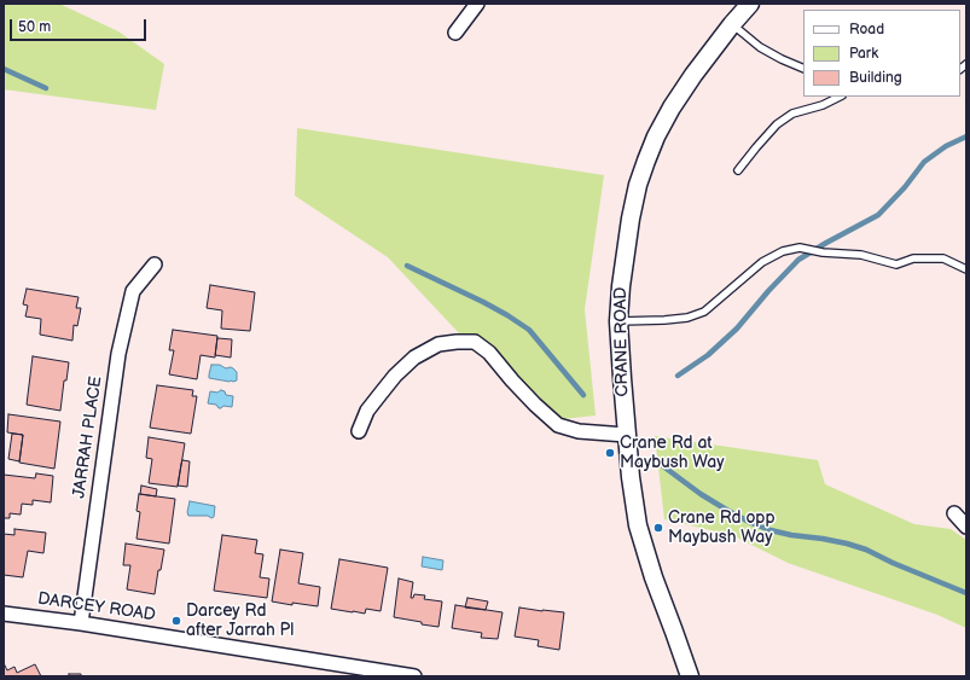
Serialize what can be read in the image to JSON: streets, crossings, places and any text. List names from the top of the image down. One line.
{"streets":{"street":["CRANE ROAD","JARRAH PLACE","DARCEY ROAD"]},"crossings":[["JARRAH PLACE","DARCEY ROAD"]],"places":["Crane Rd at Maybush Way","Crane Rd opp Maybush Way","Darcey Rd after Jarrah Pl"],"legend":["Road","Park","Building"],"scale_bar":"50 m"}
